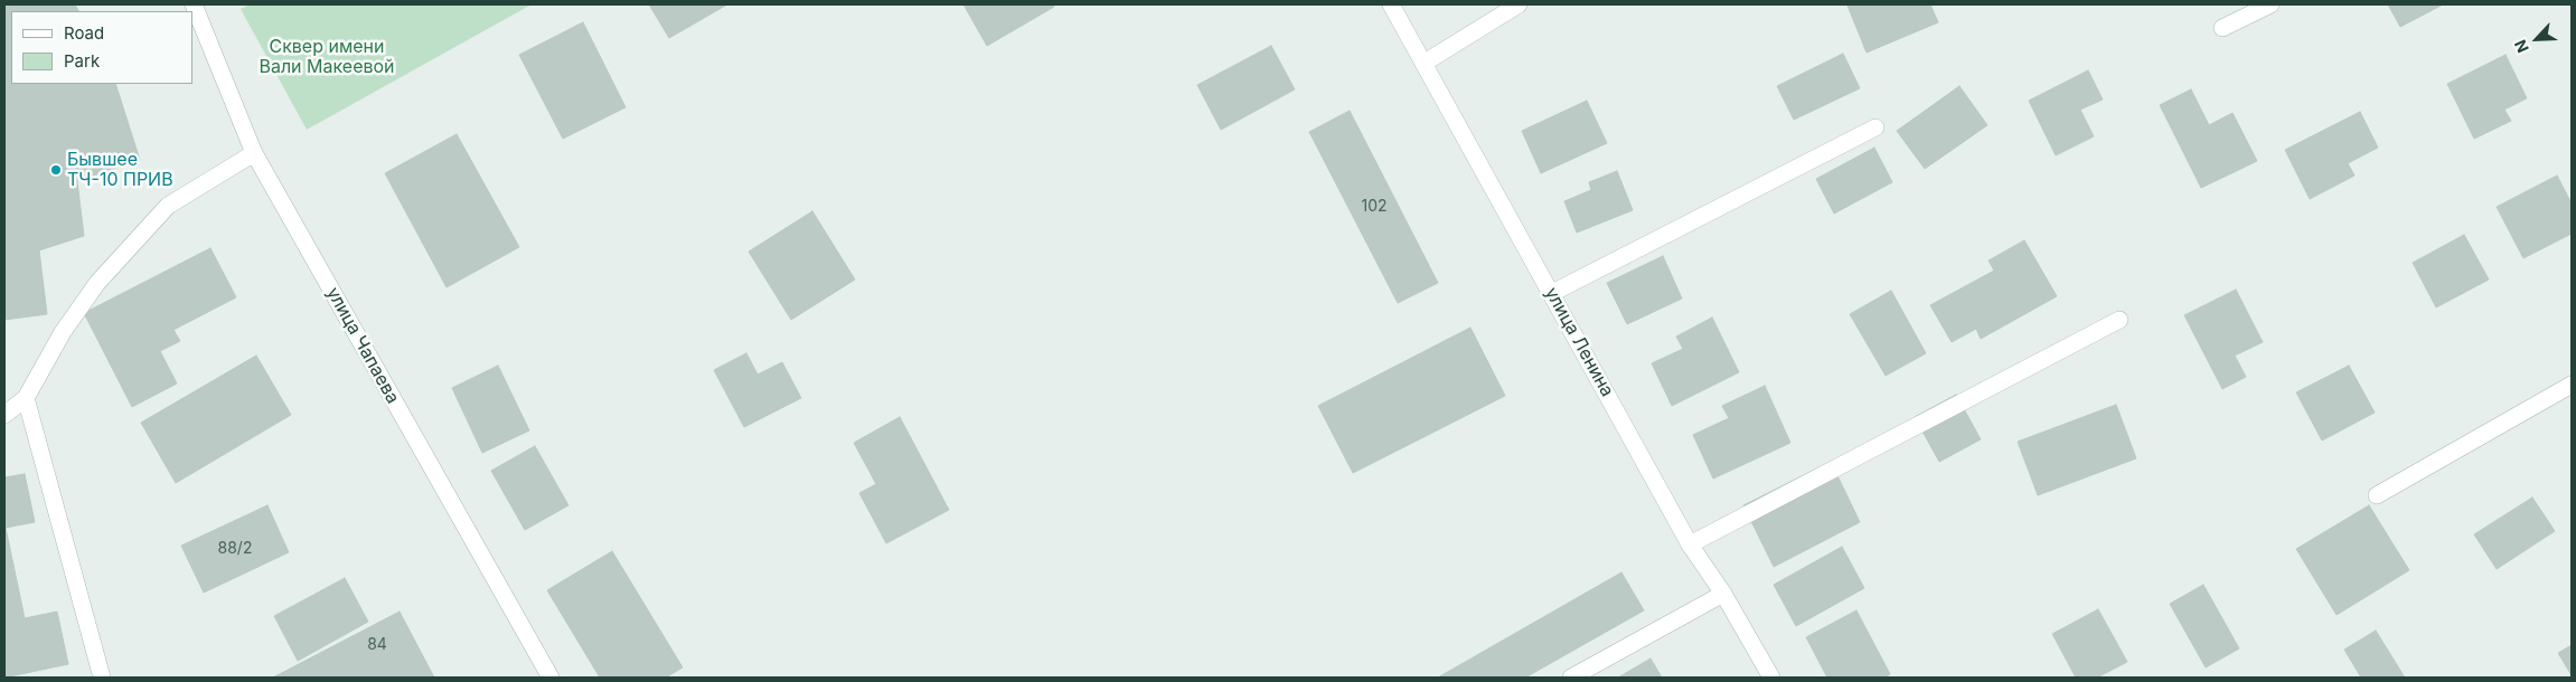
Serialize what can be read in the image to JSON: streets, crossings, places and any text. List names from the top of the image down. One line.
{"streets":{"street":["улица Ленина","улица Чапаева"]},"parks":["Сквер имени Вали Макеевой"],"places":["Бывшее ТЧ-10 ПРИВ"],"house_numbers":["102","88/2","84"],"legend":["Road","Park"],"north":"bottom left"}
